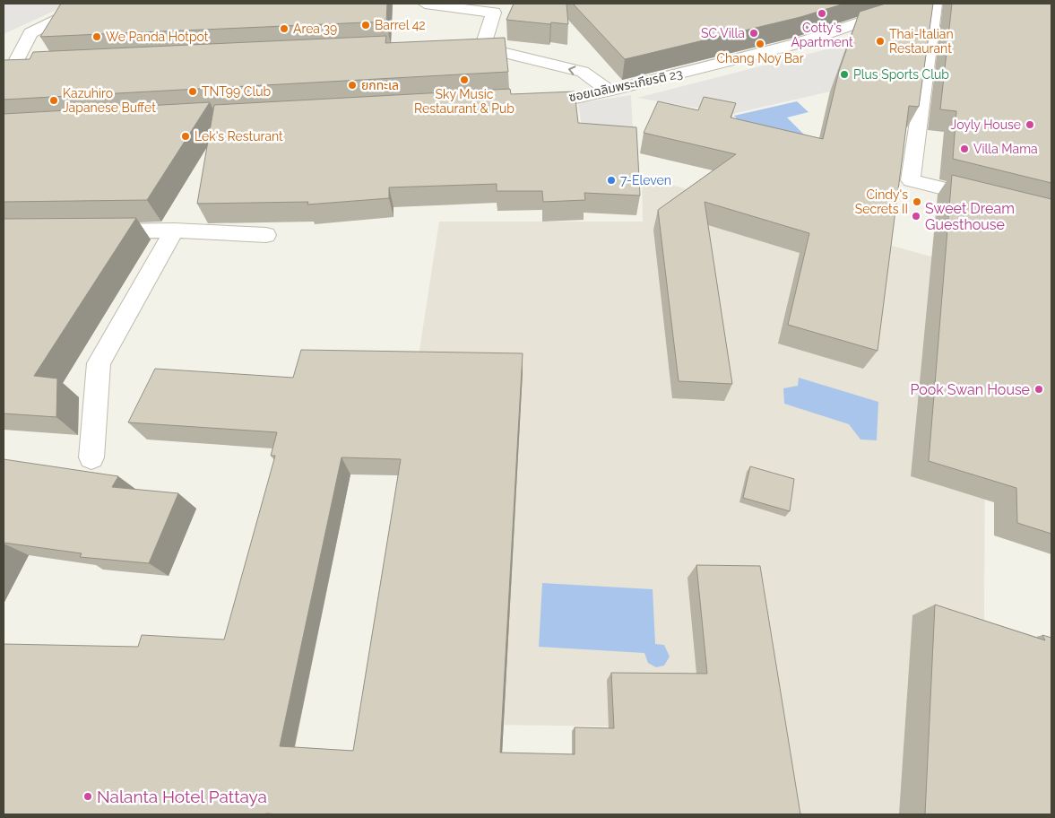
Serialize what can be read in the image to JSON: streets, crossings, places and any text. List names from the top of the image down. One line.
{"streets":{"street":["ซอยเฉลิมพระเกียรติ 23"]},"places":["Cotty's Apartment","Barrel 42","Area 39","SC Villa","We Panda Hotpot","Thai-Italian Restaurant","Chang Noy Bar","Plus Sports Club","Sky Music Restaurant & Pub","ยกทะเล","TNT99 Club","Kazuhiro Japanese Buffet","Joyly House","Lek's Resturant","Villa Mama","7-Eleven","Cindy's Secrets II","Sweet Dream Guesthouse","Pook Swan House","Nalanta Hotel Pattaya"]}
